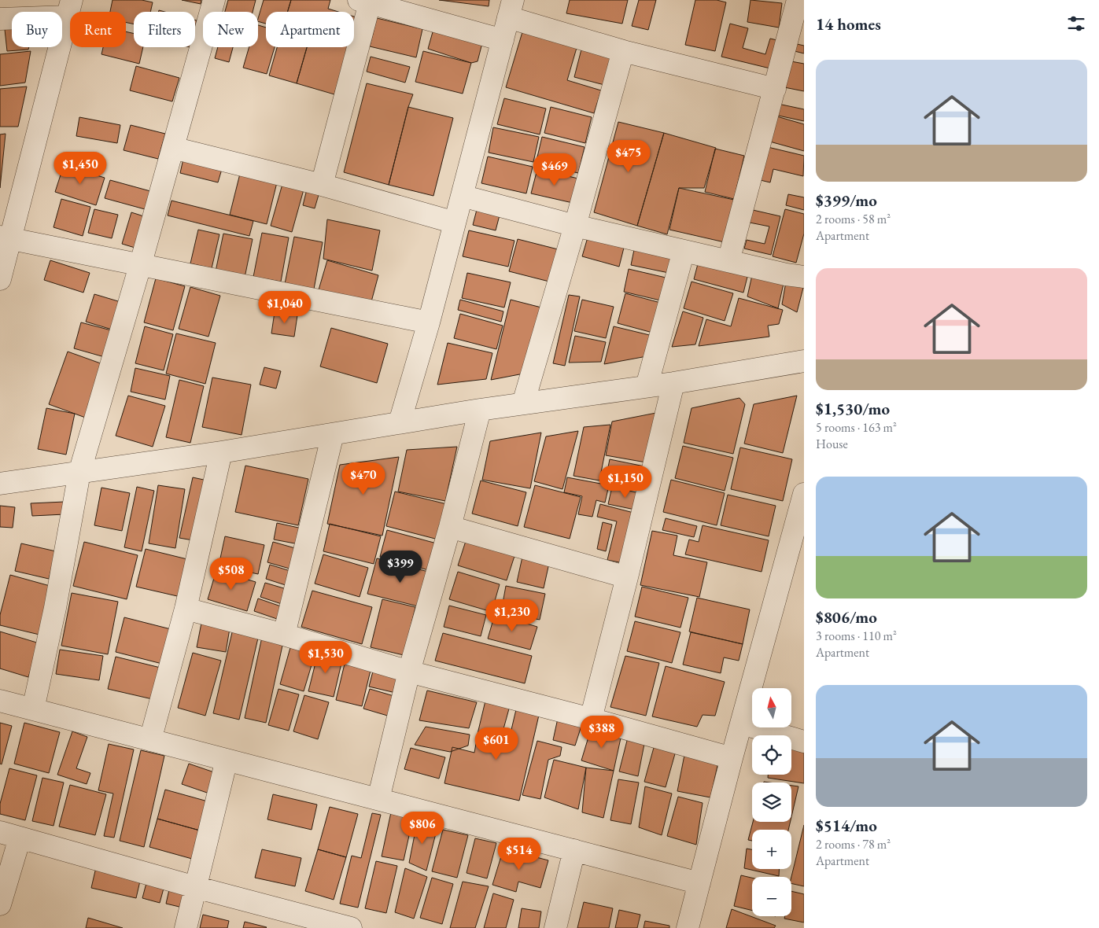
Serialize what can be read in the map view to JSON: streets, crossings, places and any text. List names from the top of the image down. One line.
{"north":"top","page":{"heading":"14 homes","chip":["Buy","Rent","Filters","New","Apartment"],"list":[{"name":"$399/mo","note":"2 rooms · 58 m² · Apartment"},{"name":"$1,530/mo","note":"5 rooms · 163 m² · House"},{"name":"$806/mo","note":"3 rooms · 110 m² · Apartment"},{"name":"$514/mo","note":"2 rooms · 78 m² · Apartment"}],"price":["$475","$1,450","$469","$1,040","$470","$1,150","$399","$508","$1,230","$1,530","$388","$601","$806","$514"],"map_buttons":["+","−"]}}
